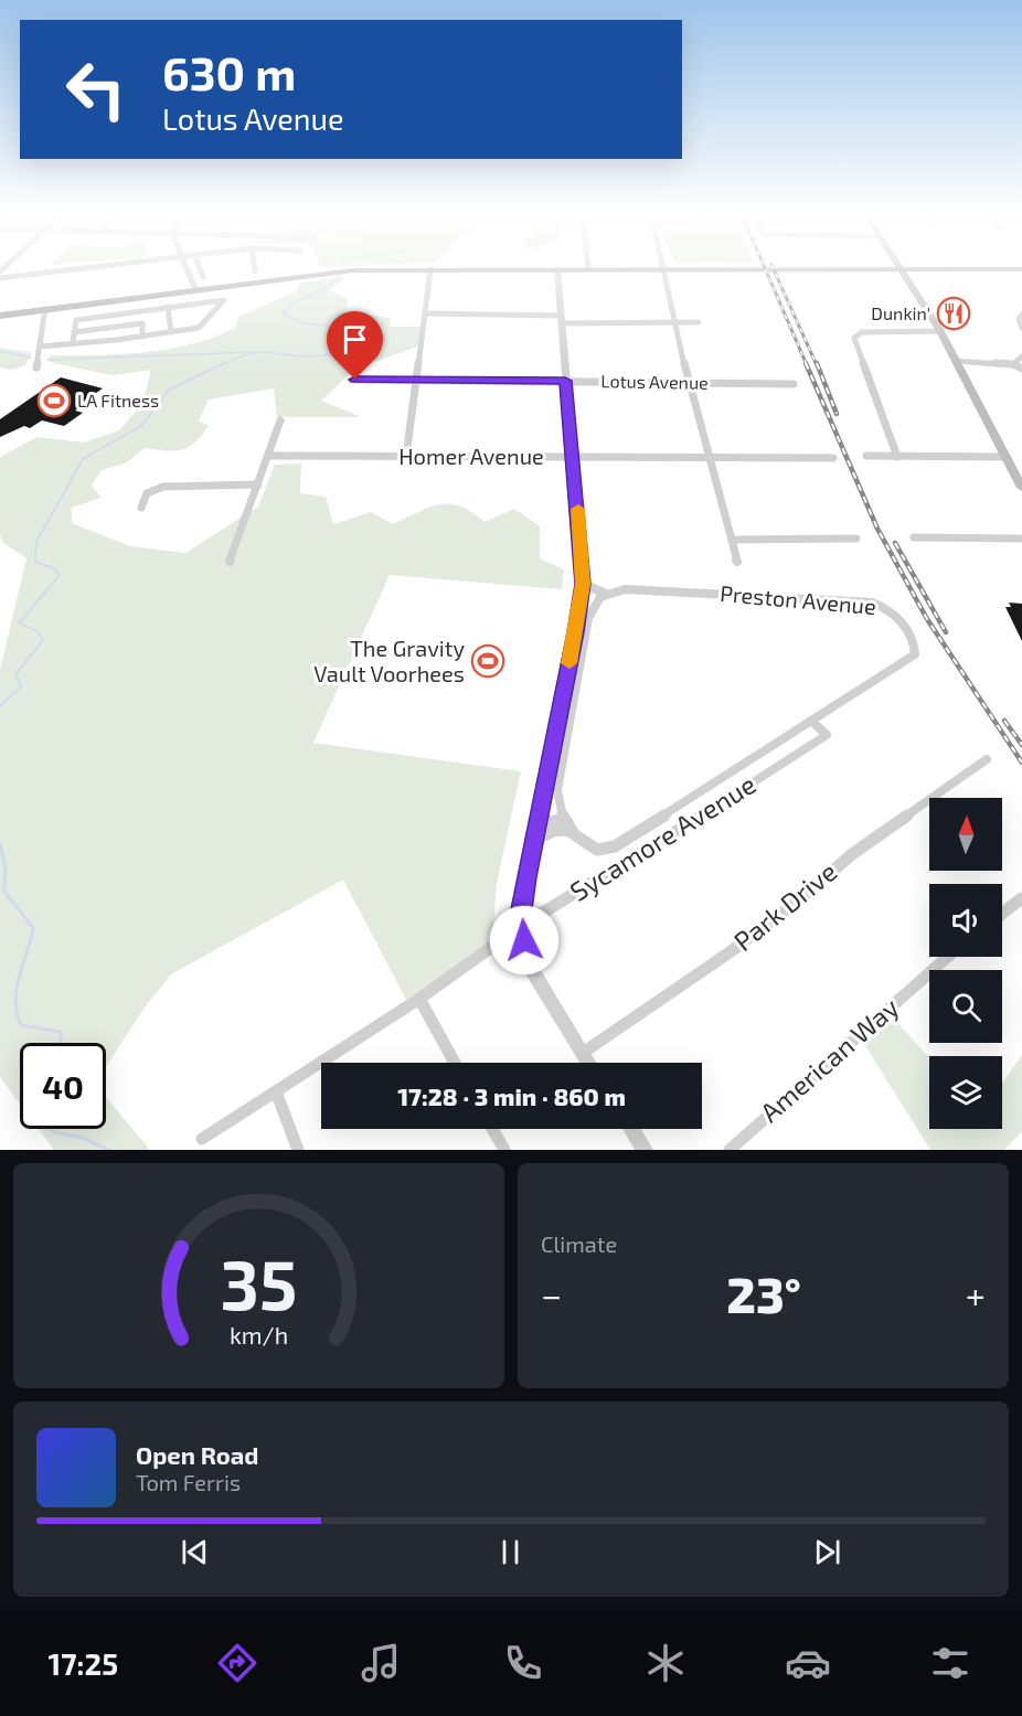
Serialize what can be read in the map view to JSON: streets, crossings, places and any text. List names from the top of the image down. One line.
{"streets":{"street":["Lotus Avenue","Homer Avenue","Preston Avenue","Sycamore Avenue","Park Drive","American Way"]},"crossings":[["Preston Avenue","Sycamore Avenue"]],"places":{"restaurant":["Dunkin'"],"sports":["LA Fitness","The Gravity Vault Voorhees"]},"north":"top","page":{"turn":["630 m","Lotus Avenue"],"limit":"40","trip":"17:28 · 3 min · 860 m","tile":"Climate","heat":["−","23°","+"],"song":["Open Road","Tom Ferris"],"tabs":"17:25","gauge":["35","km/h"]}}
